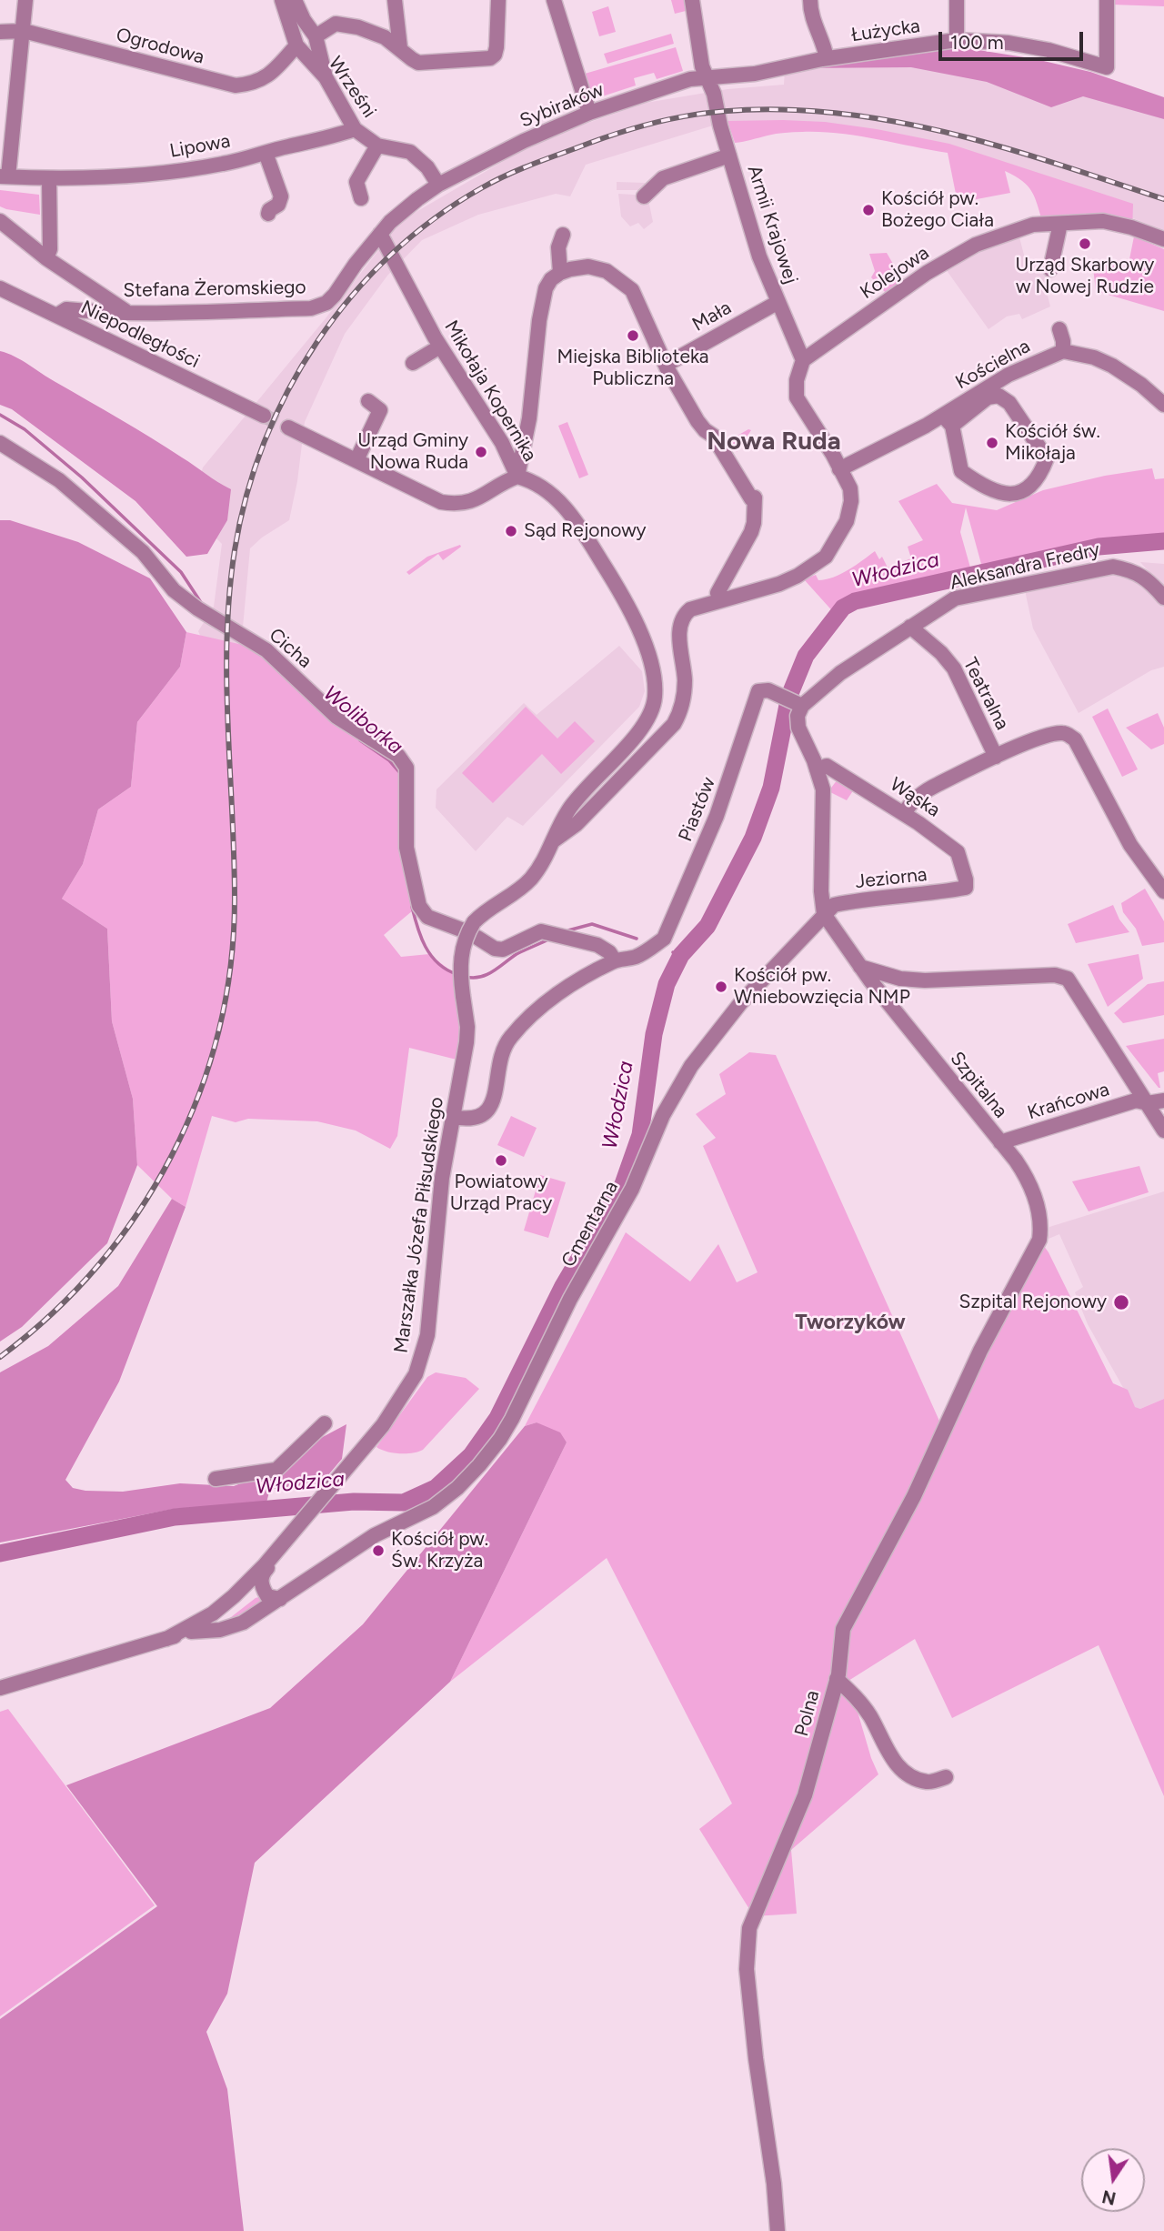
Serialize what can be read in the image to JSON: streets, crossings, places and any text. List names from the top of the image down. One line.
{"streets":{"street":["Łużycka","Ogrodowa","Wrześni","Sybiraków","Lipowa","Armii Krajowej","Kolejowa","Stefana Żeromskiego","Mała","Niepodległości","Kościelna","Mikołaja Kopernika","Aleksandra Fredry","Cicha","Teatralna","Wąska","Piastów","Jeziorna","Szpitalna","Krańcowa","Cmentarna","Marszałka Józefa Piłsudskiego","Polna"]},"crossings":[["Łużycka","Sybiraków"],["Łużycka","Armii Krajowej"],["Ogrodowa","Wrześni"],["Wrześni","Sybiraków"],["Wrześni","Lipowa"],["Wrześni","Stefana Żeromskiego"],["Sybiraków","Armii Krajowej"],["Sybiraków","Stefana Żeromskiego"],["Armii Krajowej","Kolejowa"],["Armii Krajowej","Mała"],["Stefana Żeromskiego","Niepodległości"],["Stefana Żeromskiego","Mikołaja Kopernika"],["Aleksandra Fredry","Teatralna"],["Aleksandra Fredry","Piastów"],["Cicha","Piastów"],["Cicha","Marszałka Józefa Piłsudskiego"],["Teatralna","Wąska"],["Wąska","Jeziorna"],["Jeziorna","Szpitalna"],["Jeziorna","Cmentarna"],["Szpitalna","Krańcowa"],["Szpitalna","Cmentarna"],["Szpitalna","Polna"]],"districts":["Nowa Ruda","Tworzyków"],"water":["Włodzica","Woliborka"],"places":["Kościół pw. Bożego Ciała","Urząd Skarbowy w Nowej Rudzie","Miejska Biblioteka Publiczna","Kościół św. Mikołaja","Urząd Gminy Nowa Ruda","Sąd Rejonowy","Kościół pw. Wniebowzięcia NMP","Powiatowy Urząd Pracy","Szpital Rejonowy","Kościół pw. Św. Krzyża"],"scale_bar":"100 m","north":"bottom"}
